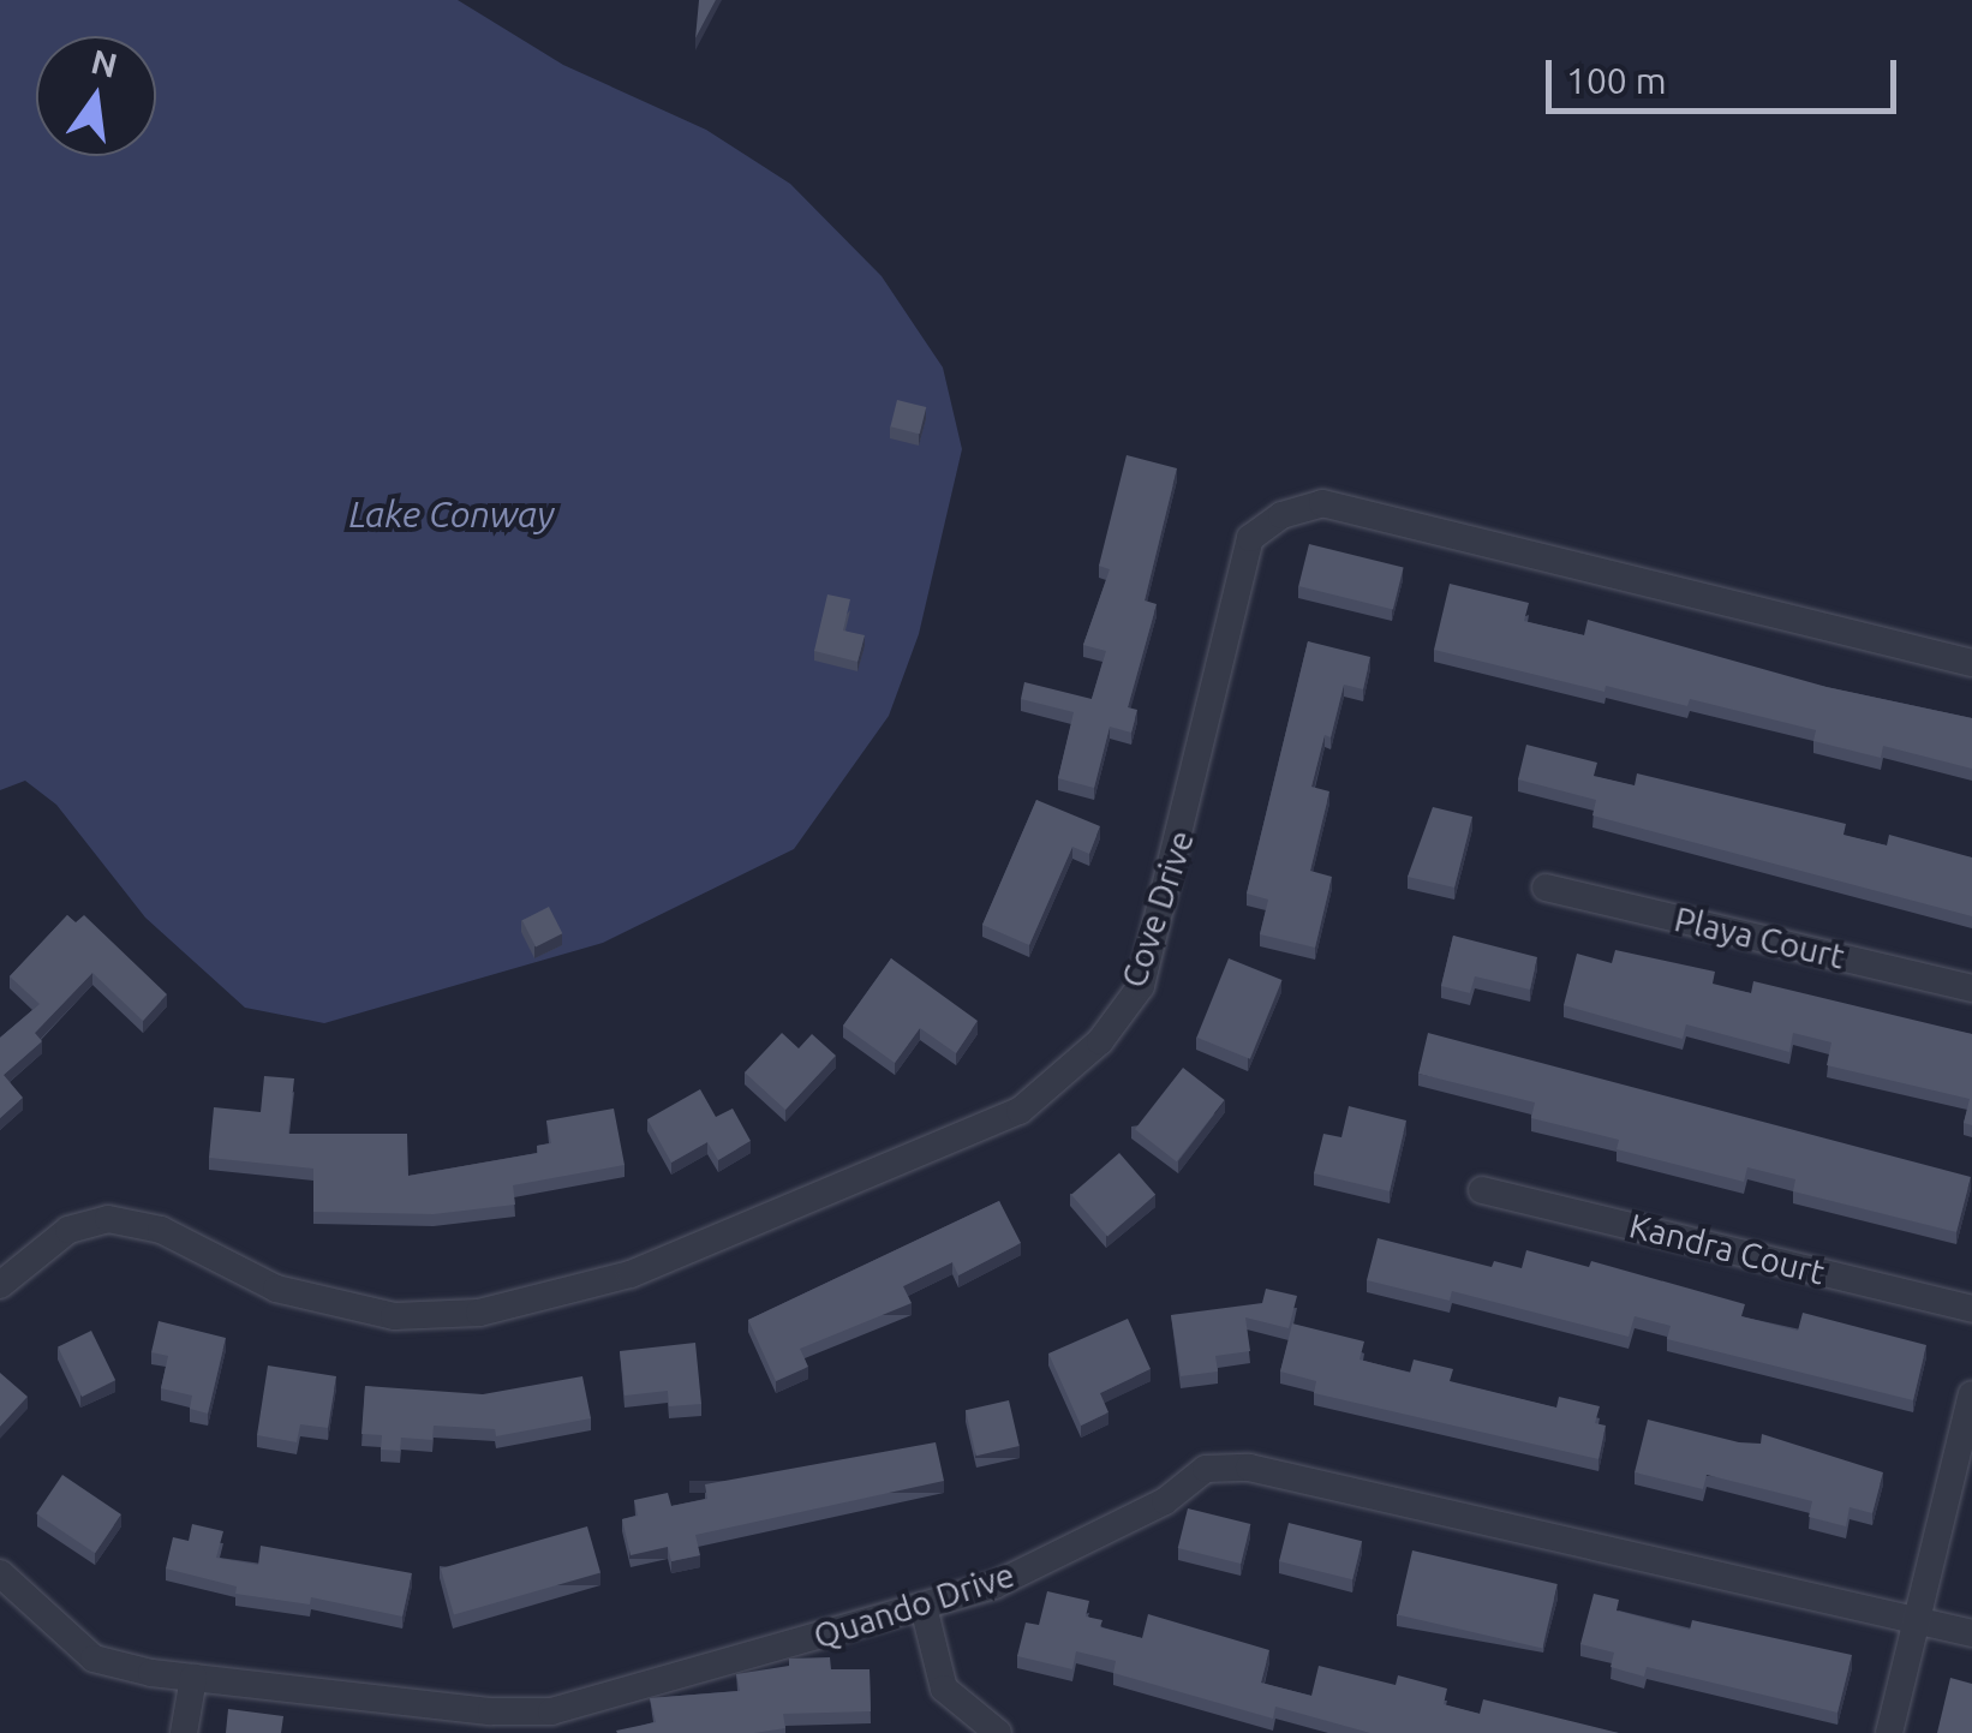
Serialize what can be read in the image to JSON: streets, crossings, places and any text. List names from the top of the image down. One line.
{"streets":{"street":["Cove Drive","Playa Court","Kandra Court","Quando Drive"]},"water":["Lake Conway"],"scale_bar":"100 m","north":"top"}
